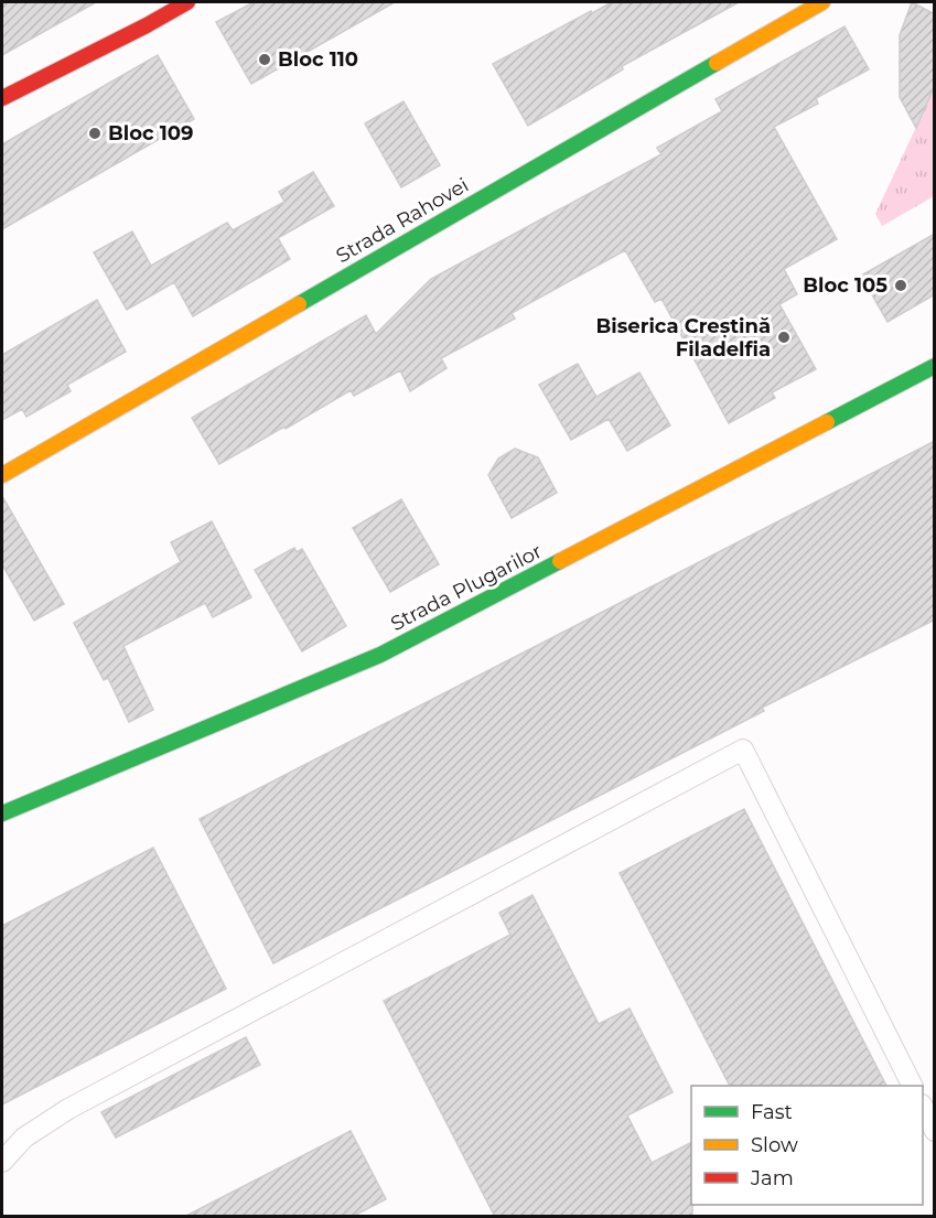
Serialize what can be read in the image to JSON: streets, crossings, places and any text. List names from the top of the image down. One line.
{"streets":{"street":["Strada Rahovei","Strada Plugarilor"]},"places":["Bloc 110","Bloc 109","Bloc 105","Biserica Creștină Filadelfia"],"legend":["Fast","Slow","Jam"]}
